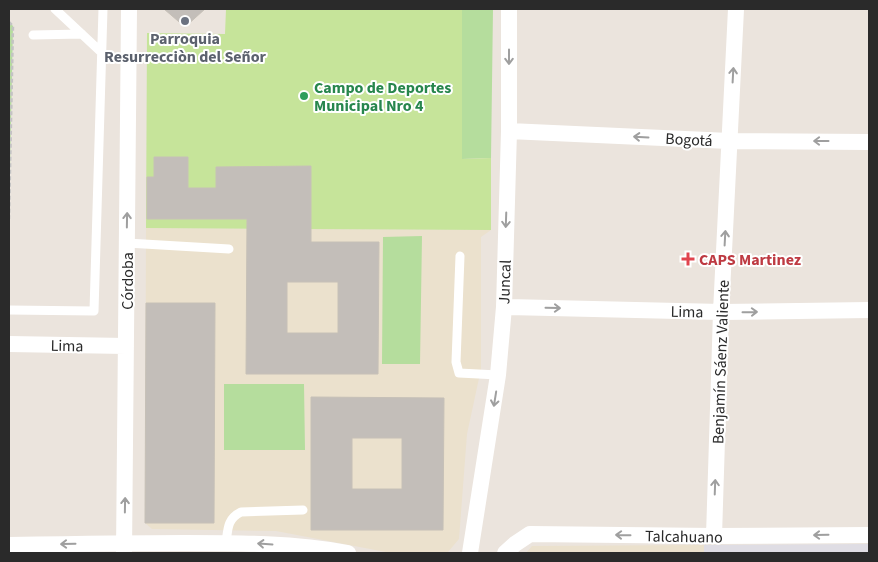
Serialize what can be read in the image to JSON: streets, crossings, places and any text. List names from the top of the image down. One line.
{"streets":{"street":["Bogotá","Córdoba","Juncal","Lima","Benjamín Sáenz Valiente","Talcahuano"]},"crossings":[["Bogotá","Juncal"],["Bogotá","Benjamín Sáenz Valiente"],["Córdoba","Lima"],["Juncal","Lima"],["Lima","Benjamín Sáenz Valiente"],["Benjamín Sáenz Valiente","Talcahuano"]],"one_way":["Bogotá","Córdoba","Juncal","Lima","Benjamín Sáenz Valiente","Talcahuano"],"places":{"other":["Parroquia Resurrecciòn del Señor","Campo de Deportes Municipal Nro 4"],"health":["CAPS Martinez"]}}
